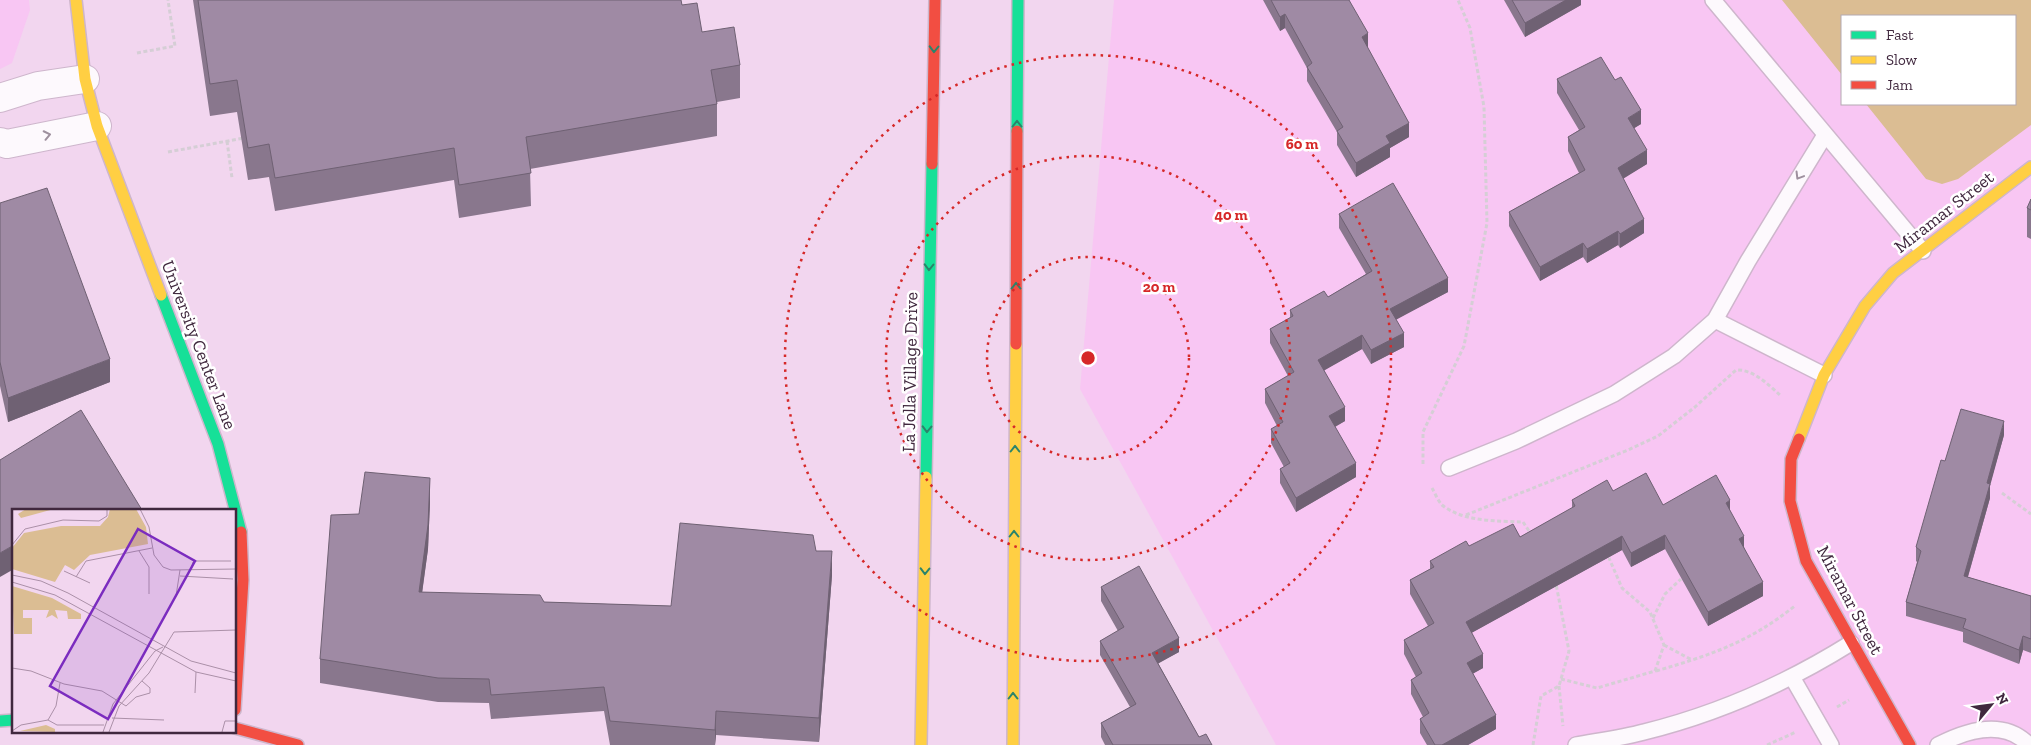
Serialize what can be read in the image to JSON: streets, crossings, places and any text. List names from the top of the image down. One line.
{"streets":{"street":["Miramar Street","University Center Lane","La Jolla Village Drive"]},"legend":["Fast","Slow","Jam"],"north":"top right","rings":["60 m","40 m","20 m"]}
